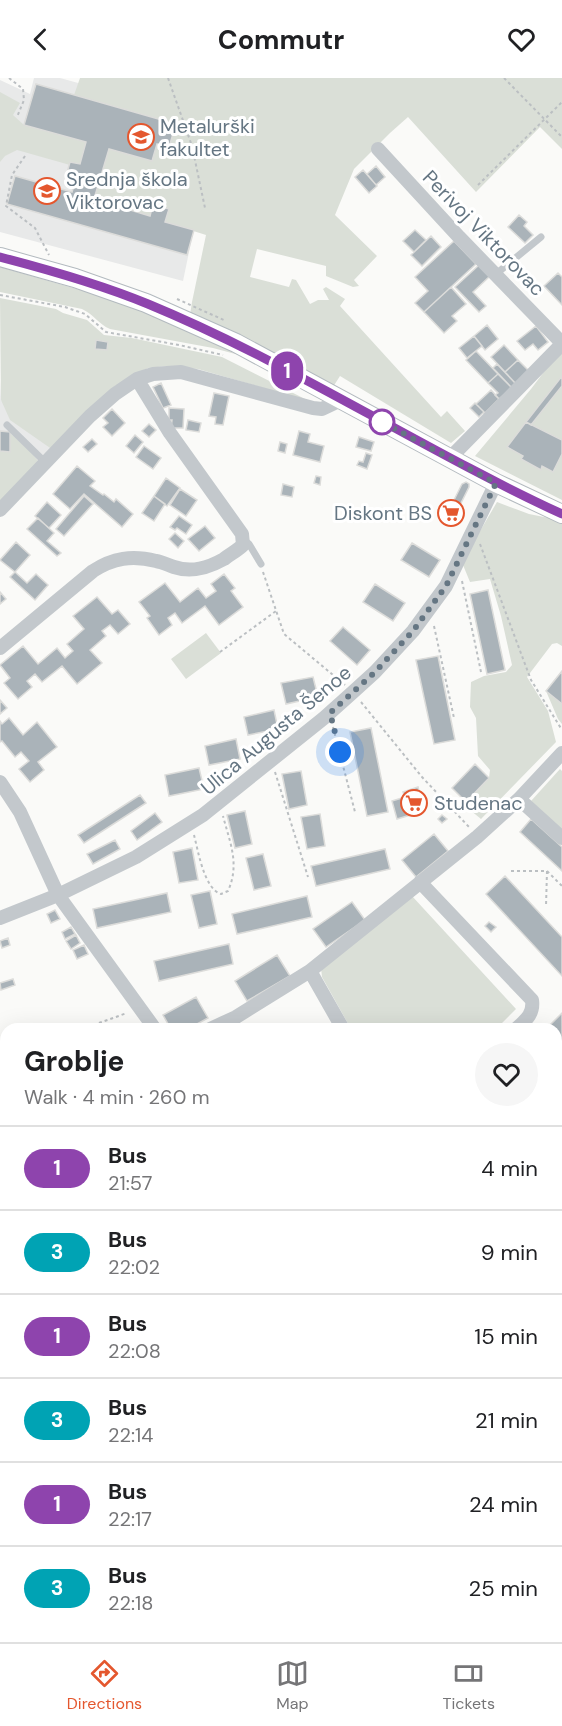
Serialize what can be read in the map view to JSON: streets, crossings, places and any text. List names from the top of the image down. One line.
{"streets":{"street":["Perivoj Viktorovac","Ulica Augusta Šenoe"]},"places":{"school or university":["Metalurški fakultet","Srednja škola Viktorovac"],"supermarket":["Diskont BS","Studenac"]},"lines":["bus line 1"],"page":{"header":"Commutr","on_map":"1","heading":["Groblje","Walk · 4 min · 260 m"],"list":[{"mark":"1","name":"Bus","note":"21:57","value":"4 min"},{"mark":"3","name":"Bus","note":"22:02","value":"9 min"},{"mark":"1","name":"Bus","note":"22:08","value":"15 min"},{"mark":"3","name":"Bus","note":"22:14","value":"21 min"},{"mark":"1","name":"Bus","note":"22:17","value":"24 min"},{"mark":"3","name":"Bus","note":"22:18","value":"25 min"}],"tabs":["Directions","Map","Tickets"]}}
